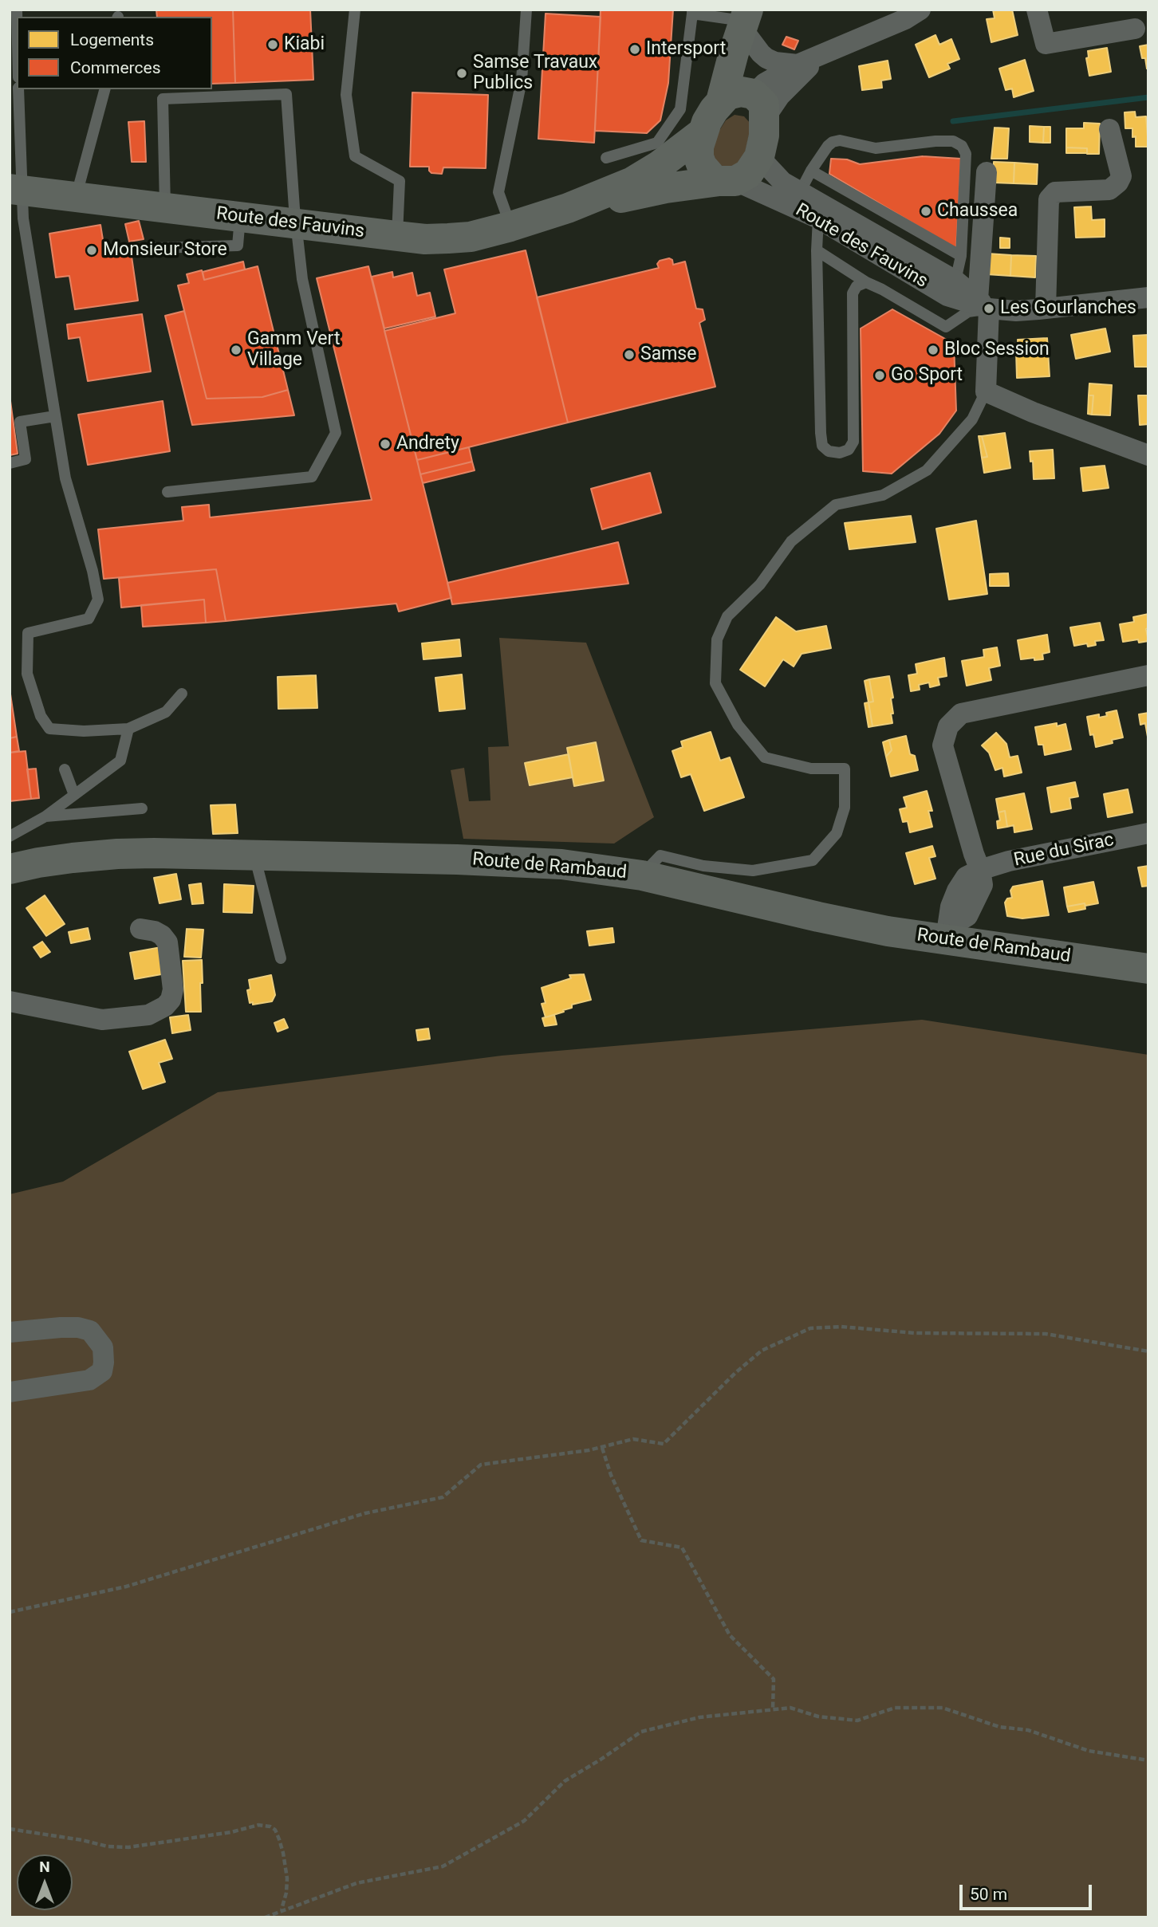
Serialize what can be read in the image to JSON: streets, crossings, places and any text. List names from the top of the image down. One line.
{"streets":{"street":["Route des Fauvins","Rue du Sirac","Route de Rambaud"]},"places":["Kiabi","Intersport","Samse Travaux Publics","Chaussea","Monsieur Store","Les Gourlanches","Gamm Vert Village","Bloc Session","Samse","Go Sport","Andrety"],"legend":["Logements","Commerces"],"scale_bar":"50 m","north":"top"}
